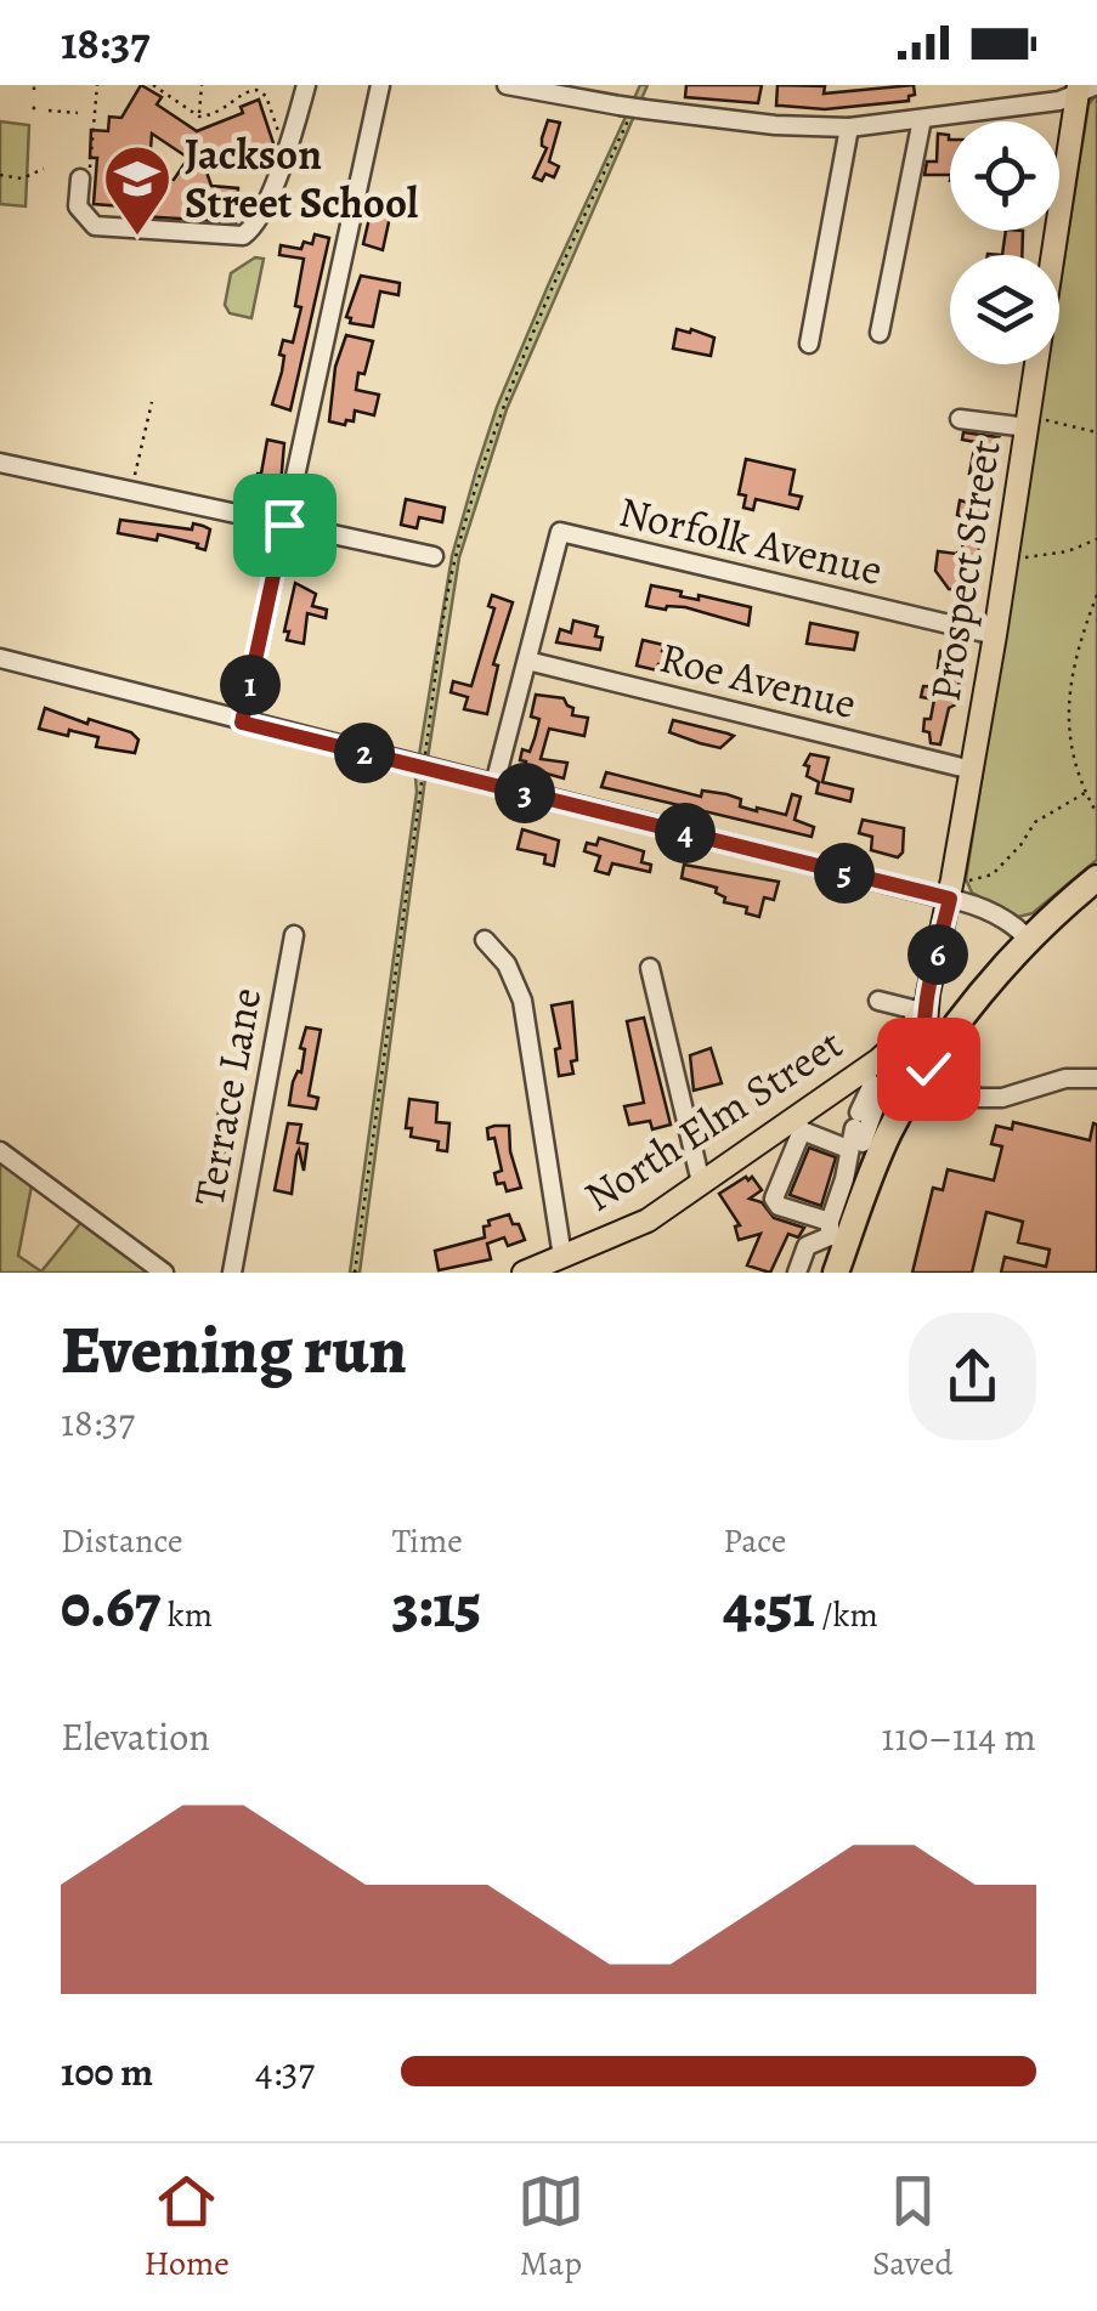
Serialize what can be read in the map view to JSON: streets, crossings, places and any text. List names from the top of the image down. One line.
{"streets":{"main road":["Prospect Street","North Elm Street"],"street":["Norfolk Avenue","Roe Avenue","Terrace Lane"]},"crossings":[["Norfolk Avenue","Prospect Street"],["Norfolk Avenue","Roe Avenue"],["Prospect Street","Roe Avenue"],["Prospect Street","North Elm Street"]],"places":{"school or university":["Jackson Street School"]},"page":{"status":"18:37","pins":["1","2","3","4","5","6"],"heading":["Evening run","18:37"],"stats":[["Distance","0.67 km"],["Time","3:15"],["Pace","4:51 /km"]],"chart":["Elevation","110–114 m"],"list":[{"name":"100 m","note":"4:37"}],"tabs":["Home","Map","Saved"]}}
